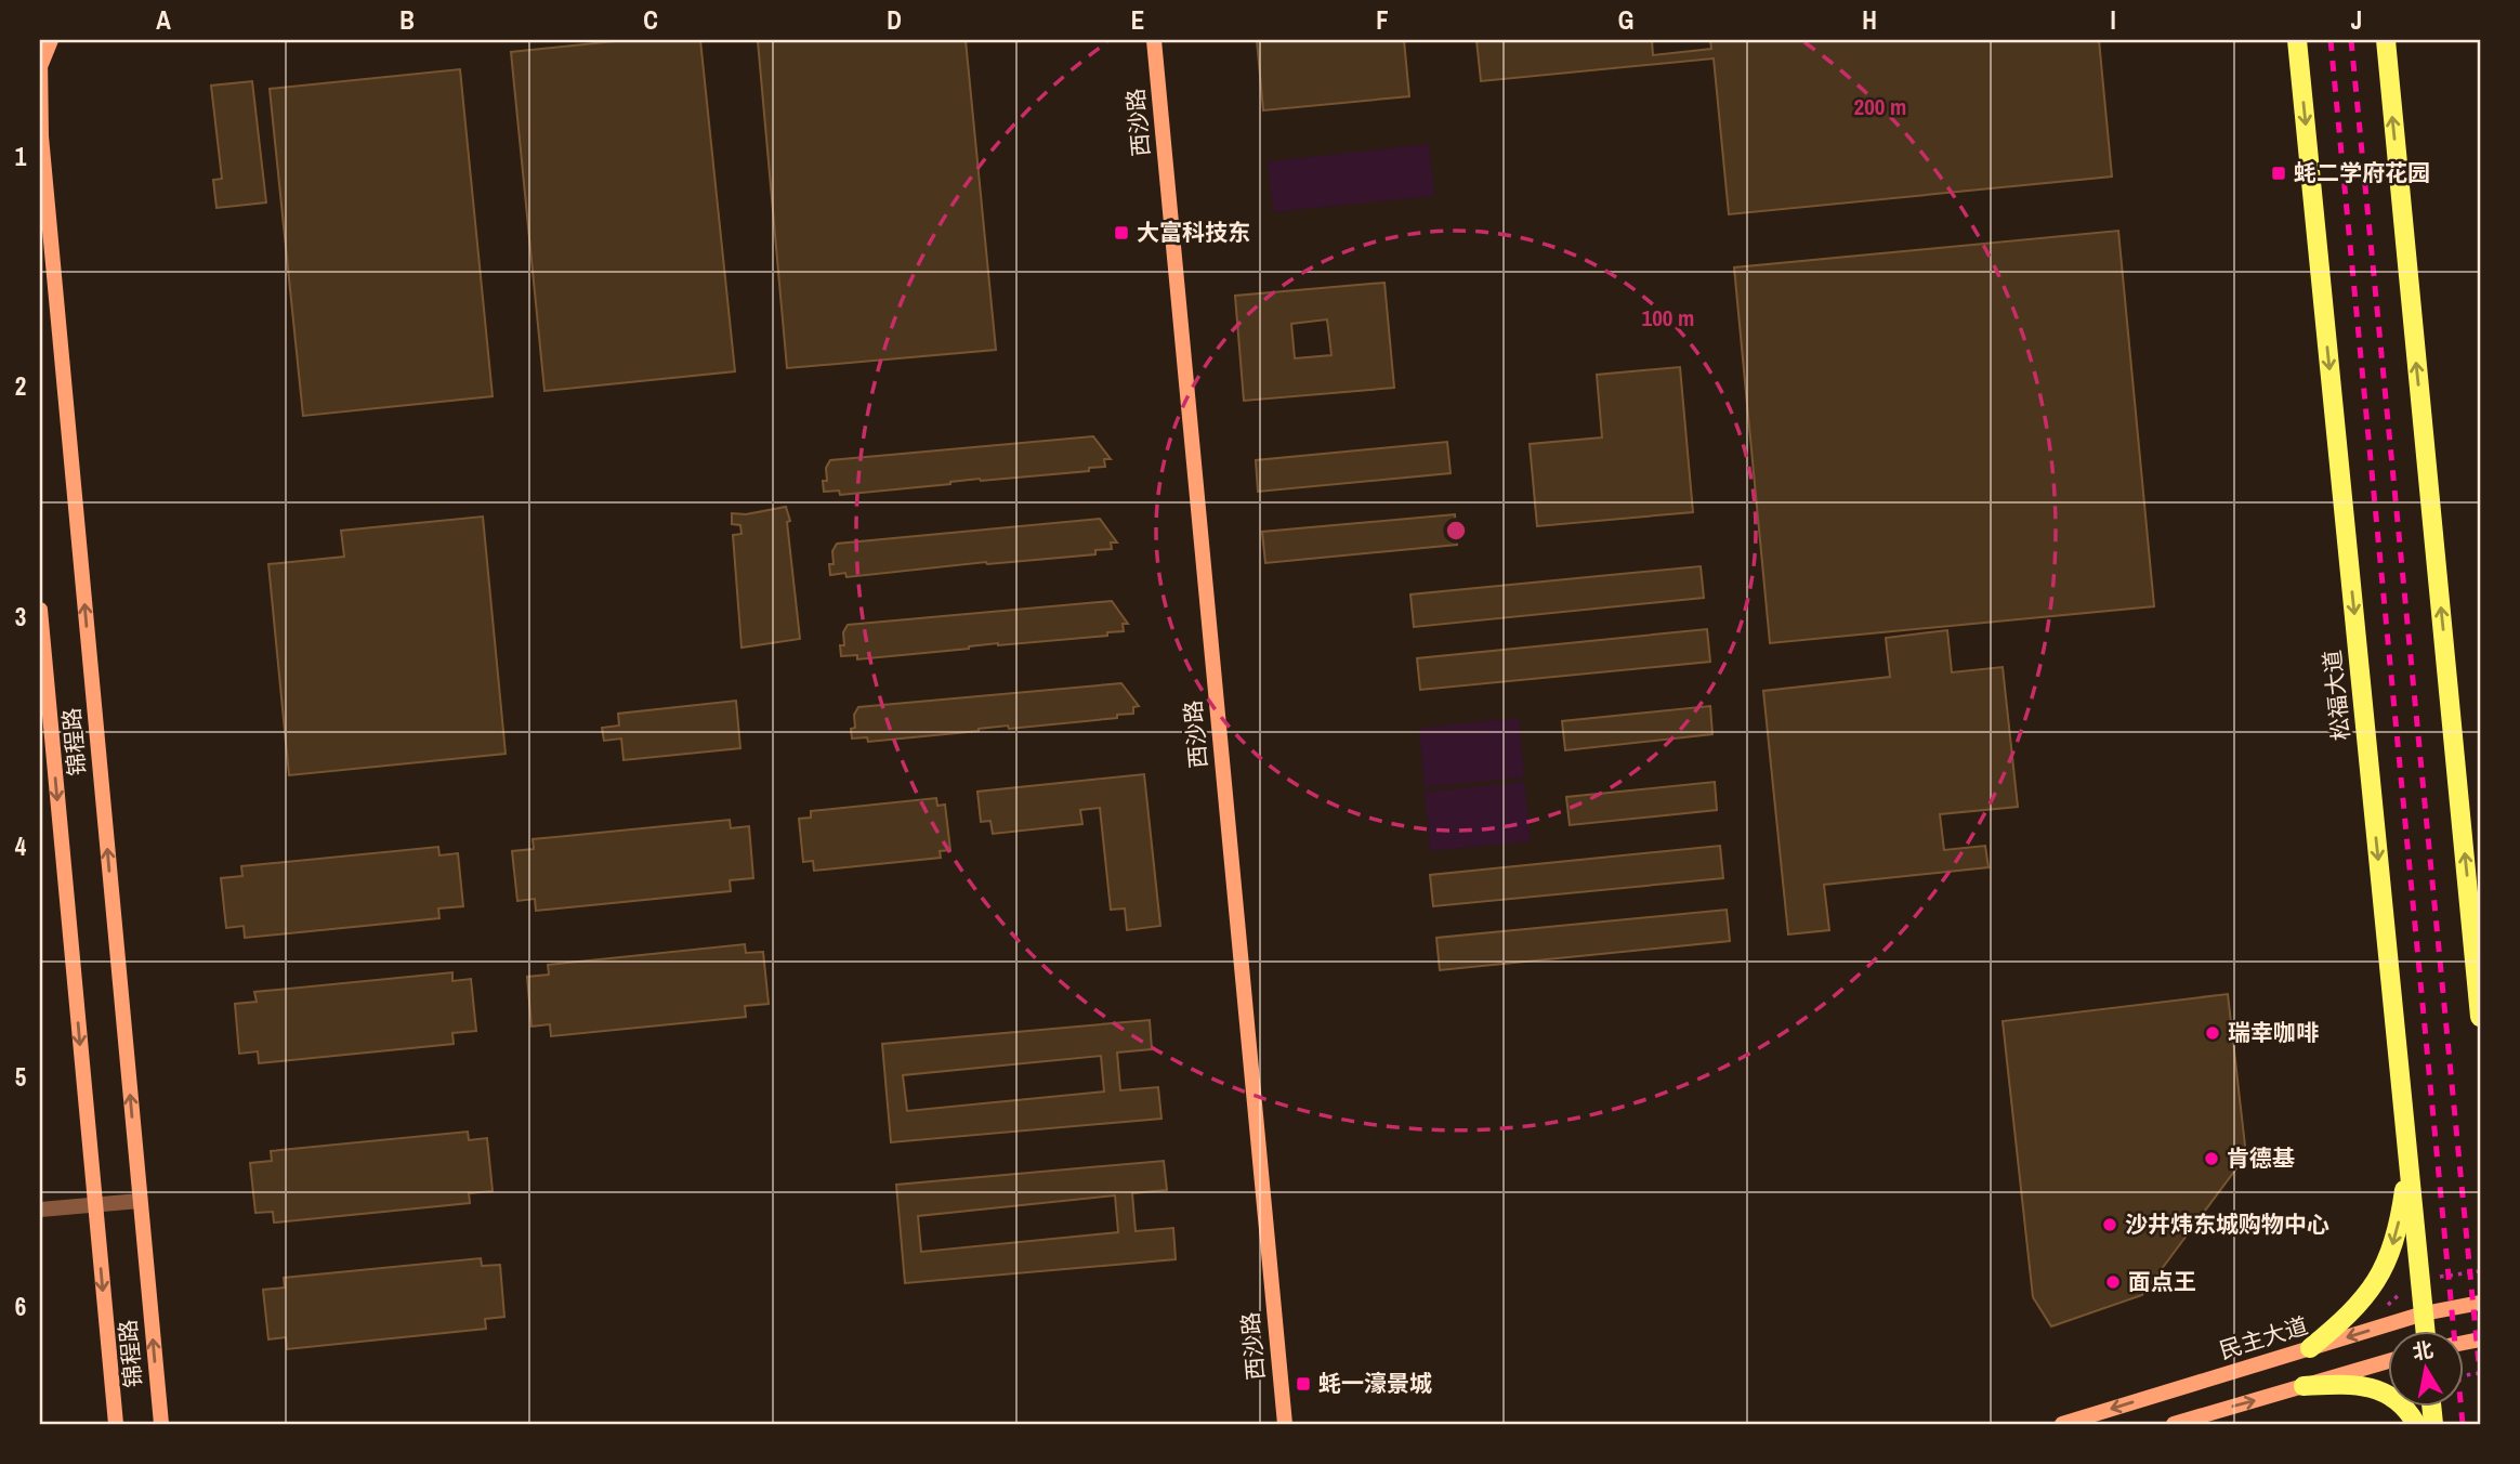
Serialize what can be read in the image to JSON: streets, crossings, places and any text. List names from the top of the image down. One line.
{"streets":{"main road":["西沙路","松福大道","锦程路","民主大道"]},"crossings":[["松福大道","民主大道"]],"places":{"transit":["蚝二学府花园","大富科技东","蚝一濠景城"],"other":["瑞幸咖啡","肯德基","沙井炜东城购物中心","面点王"]},"north":"top","grid":{"columns":["A","B","C","D","E","F","G","H","I","J"],"rows":["1","2","3","4","5","6"]},"rings":["200 m","100 m"]}
